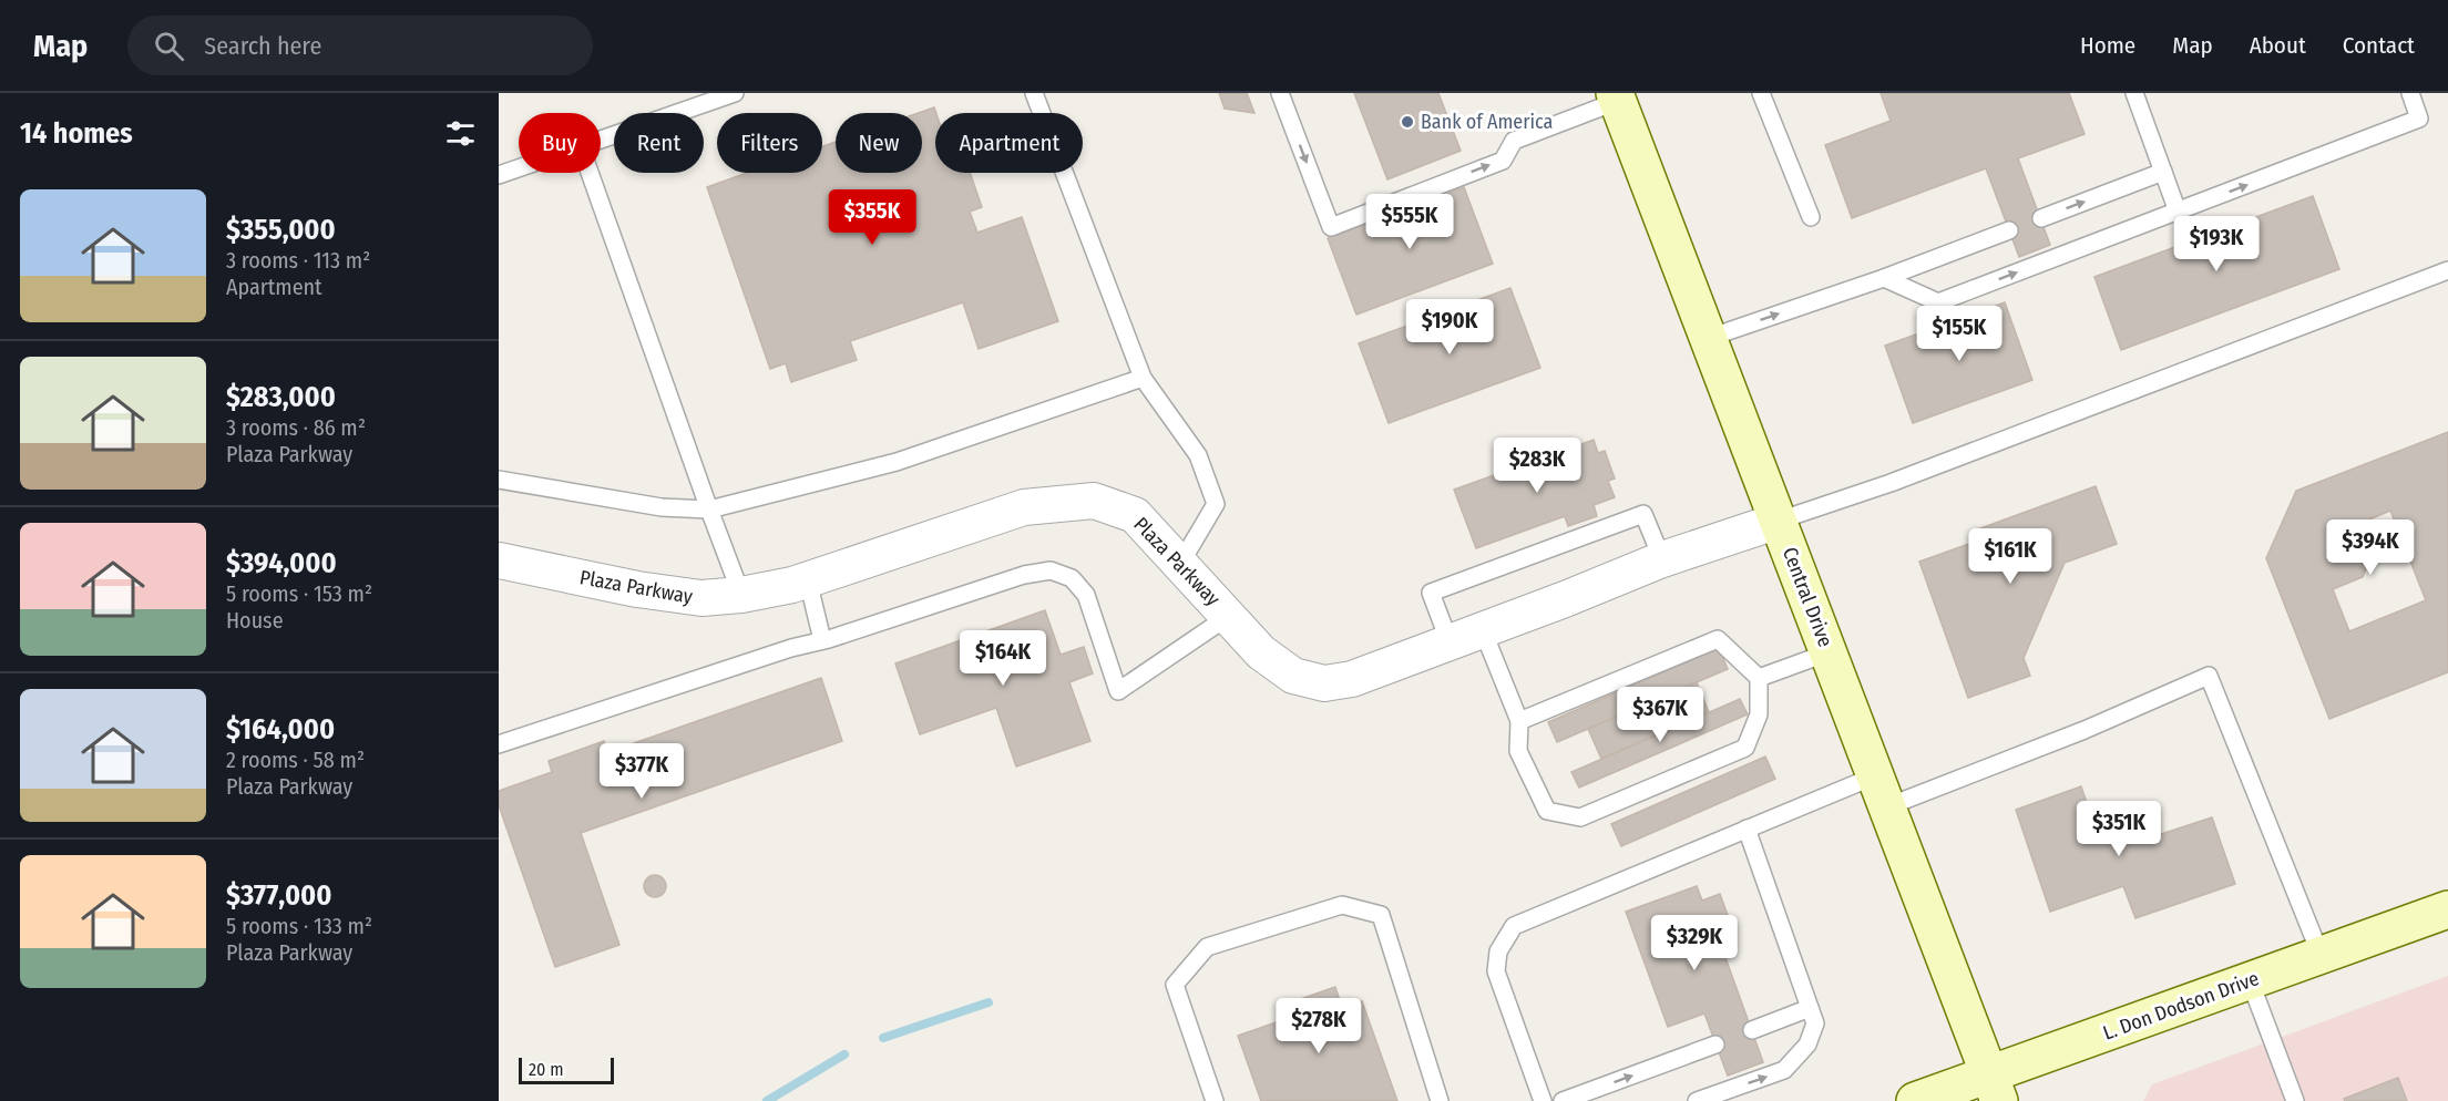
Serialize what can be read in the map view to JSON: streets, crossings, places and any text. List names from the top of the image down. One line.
{"streets":{"main road":["Central Drive","L. Don Dodson Drive"],"street":["Plaza Parkway"]},"crossings":[["Plaza Parkway","Central Drive"],["Central Drive","L. Don Dodson Drive"]],"places":["Bank of America"],"scale_bar":"20 m","page":{"header":"Map","search":"Search here","nav":["Home","Map","About","Contact"],"heading":"14 homes","chip":["Buy","Rent","Filters","New","Apartment"],"list":[{"name":"$355,000","note":"3 rooms · 113 m² · Apartment"},{"name":"$283,000","note":"3 rooms · 86 m² · Plaza Parkway"},{"name":"$394,000","note":"5 rooms · 153 m² · House"},{"name":"$164,000","note":"2 rooms · 58 m² · Plaza Parkway"},{"name":"$377,000","note":"5 rooms · 133 m² · Plaza Parkway"}],"price":["$355K","$555K","$193K","$190K","$155K","$283K","$394K","$161K","$164K","$367K","$377K","$351K","$329K","$278K"],"scale":"20 m"}}
